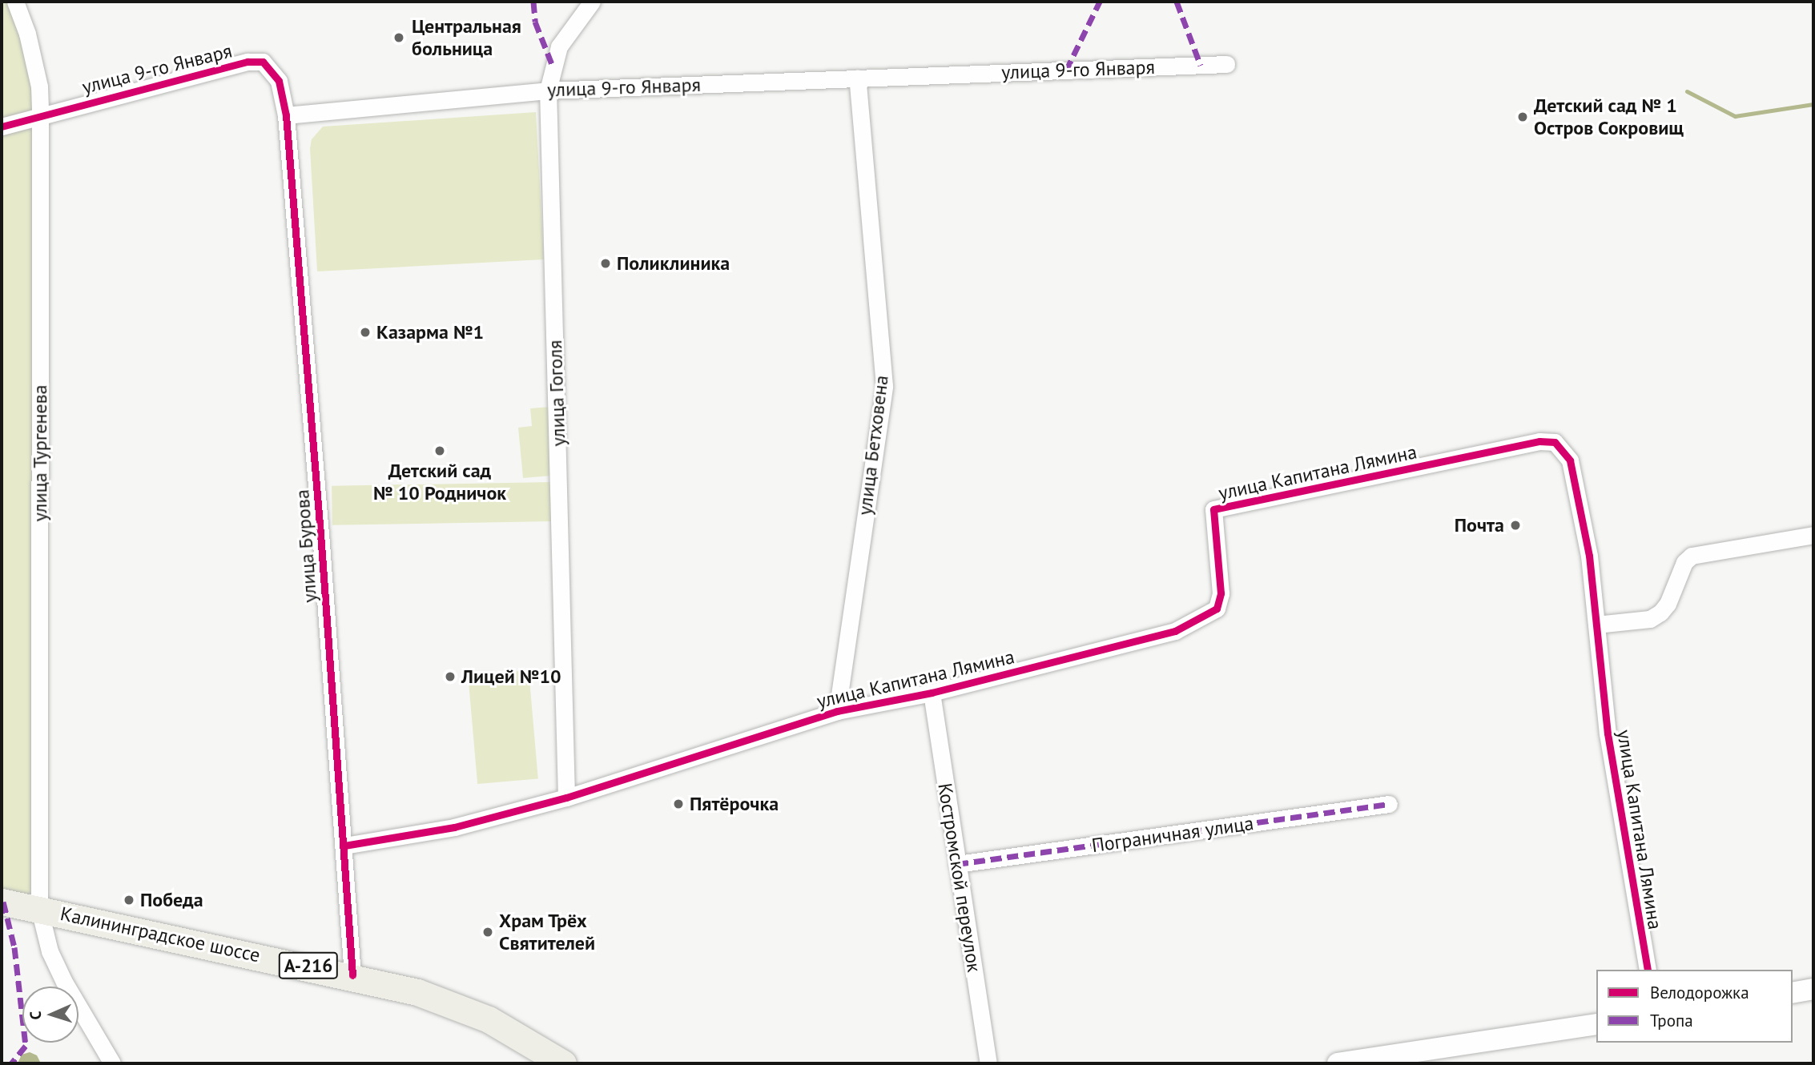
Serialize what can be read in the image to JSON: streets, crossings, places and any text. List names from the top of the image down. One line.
{"streets":{"main road":["Калининградское шоссе","А-216"],"street":["улица 9-го Января","улица Гоголя","улица Бетховена","улица Тургенева","улица Капитана Лямина","улица Бурова","Пограничная улица","Костромской переулок"]},"crossings":[["улица 9-го Января","улица Гоголя"],["улица 9-го Января","улица Бетховена"],["улица 9-го Января","улица Тургенева"],["улица 9-го Января","улица Бурова"],["улица Гоголя","улица Капитана Лямина"],["улица Бетховена","улица Капитана Лямина"],["улица Тургенева","Калининградское шоссе"],["улица Тургенева","А-216"],["улица Капитана Лямина","улица Бурова"],["улица Капитана Лямина","Костромской переулок"],["улица Бурова","Калининградское шоссе"],["Пограничная улица","Костромской переулок"],["Калининградское шоссе","А-216"]],"places":["Центральная больница","Детский сад № 1 Остров Сокровищ","Поликлиника","Казарма №1","Детский сад № 10 Родничок","Почта","Лицей №10","Пятёрочка","Победа","Храм Трёх Святителей"],"legend":["Велодорожка","Тропа"],"north":"left"}
